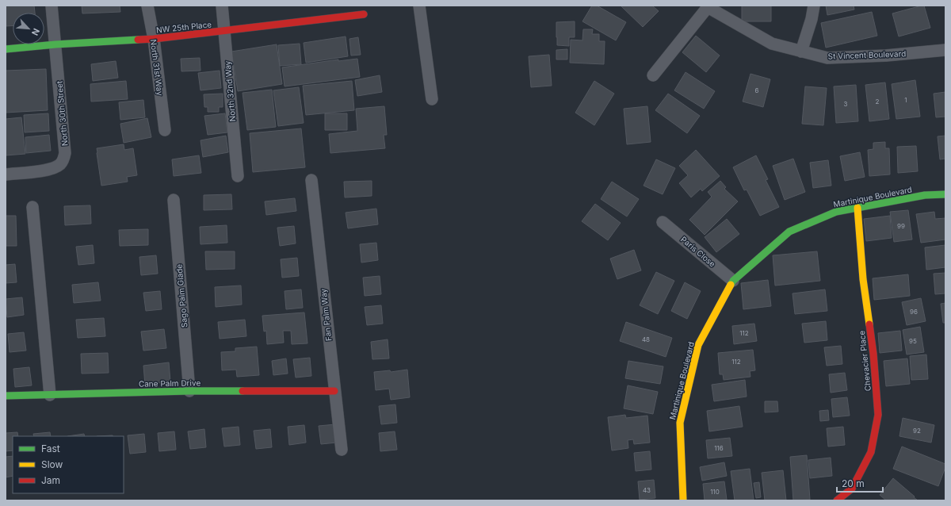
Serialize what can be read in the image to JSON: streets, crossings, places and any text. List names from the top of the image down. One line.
{"streets":{"street":["NW 25th Place","St Vincent Boulevard","North 31st Way","North 32nd Way","North 30th Street","Martinique Boulevard","Paris Close","Sago Palm Glade","Fan Palm Way","Chevacier Place","Cane Palm Drive"]},"crossings":[["NW 25th Place","North 31st Way"],["NW 25th Place","North 32nd Way"],["NW 25th Place","North 30th Street"],["Martinique Boulevard","Paris Close"],["Martinique Boulevard","Chevacier Place"],["Sago Palm Glade","Cane Palm Drive"],["Fan Palm Way","Cane Palm Drive"]],"house_numbers":["6","1","2","3","99","96","112","48","95","112","92","116","43","110"],"legend":["Fast","Slow","Jam"],"scale_bar":"20 m","north":"bottom right"}
